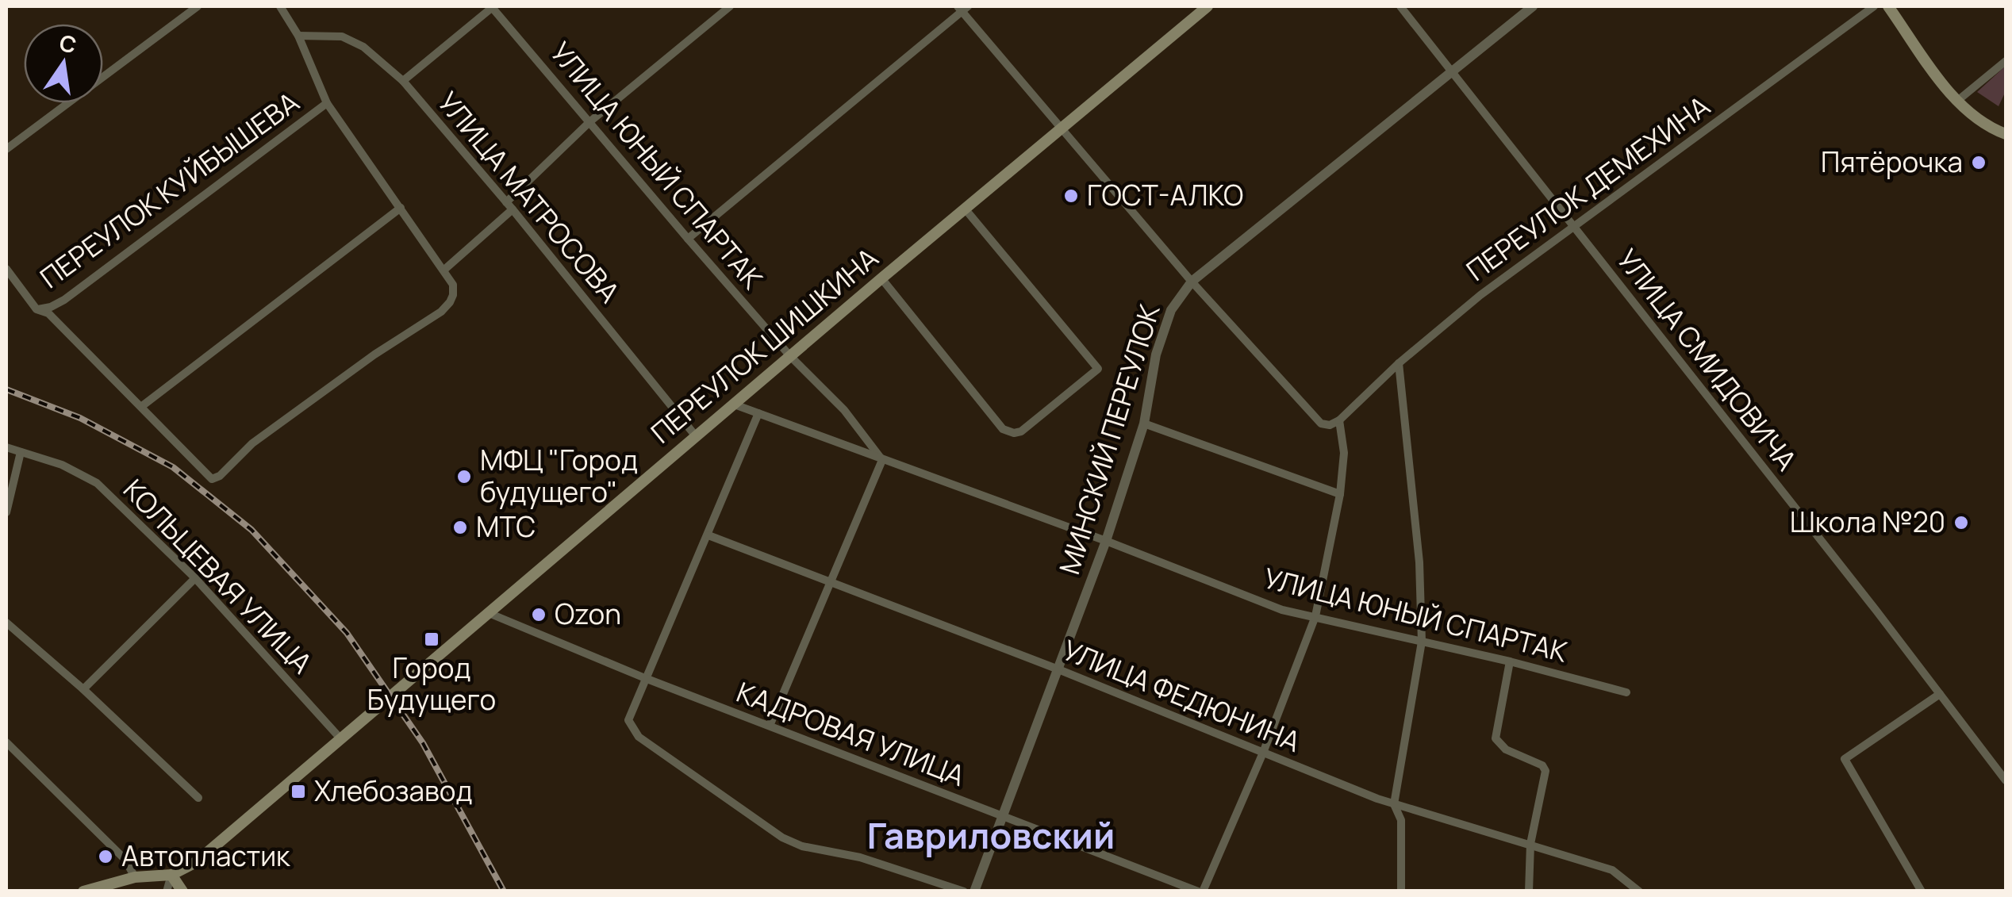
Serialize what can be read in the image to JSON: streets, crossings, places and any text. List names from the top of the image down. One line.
{"streets":{"main road":["ПЕРЕУЛОК ШИШКИНА"],"street":["УЛИЦА ЮНЫЙ СПАРТАК","ПЕРЕУЛОК ДЕМЕХИНА","ПЕРЕУЛОК КУЙБЫШЕВА","УЛИЦА МАТРОСОВА","УЛИЦА СМИДОВИЧА","МИНСКИЙ ПЕРЕУЛОК","КОЛЬЦЕВАЯ УЛИЦА","УЛИЦА ФЕДЮНИНА","КАДРОВАЯ УЛИЦА"]},"crossings":[["УЛИЦА ЮНЫЙ СПАРТАК","ПЕРЕУЛОК ШИШКИНА"],["УЛИЦА ЮНЫЙ СПАРТАК","МИНСКИЙ ПЕРЕУЛОК"],["ПЕРЕУЛОК ДЕМЕХИНА","УЛИЦА СМИДОВИЧА"],["УЛИЦА МАТРОСОВА","ПЕРЕУЛОК ШИШКИНА"],["ПЕРЕУЛОК ШИШКИНА","КОЛЬЦЕВАЯ УЛИЦА"],["ПЕРЕУЛОК ШИШКИНА","УЛИЦА ФЕДЮНИНА"],["ПЕРЕУЛОК ШИШКИНА","КАДРОВАЯ УЛИЦА"],["УЛИЦА СМИДОВИЧА","МИНСКИЙ ПЕРЕУЛОК"],["МИНСКИЙ ПЕРЕУЛОК","УЛИЦА ФЕДЮНИНА"],["МИНСКИЙ ПЕРЕУЛОК","КАДРОВАЯ УЛИЦА"]],"districts":["Гавриловский"],"places":{"other":["Пятёрочка","ГОСТ-АЛКО","МФЦ \"Город будущего\"","Школа №20","МТС","Ozon","Автопластик"],"transit":["Город Будущего","Хлебозавод"]},"north":"top"}
